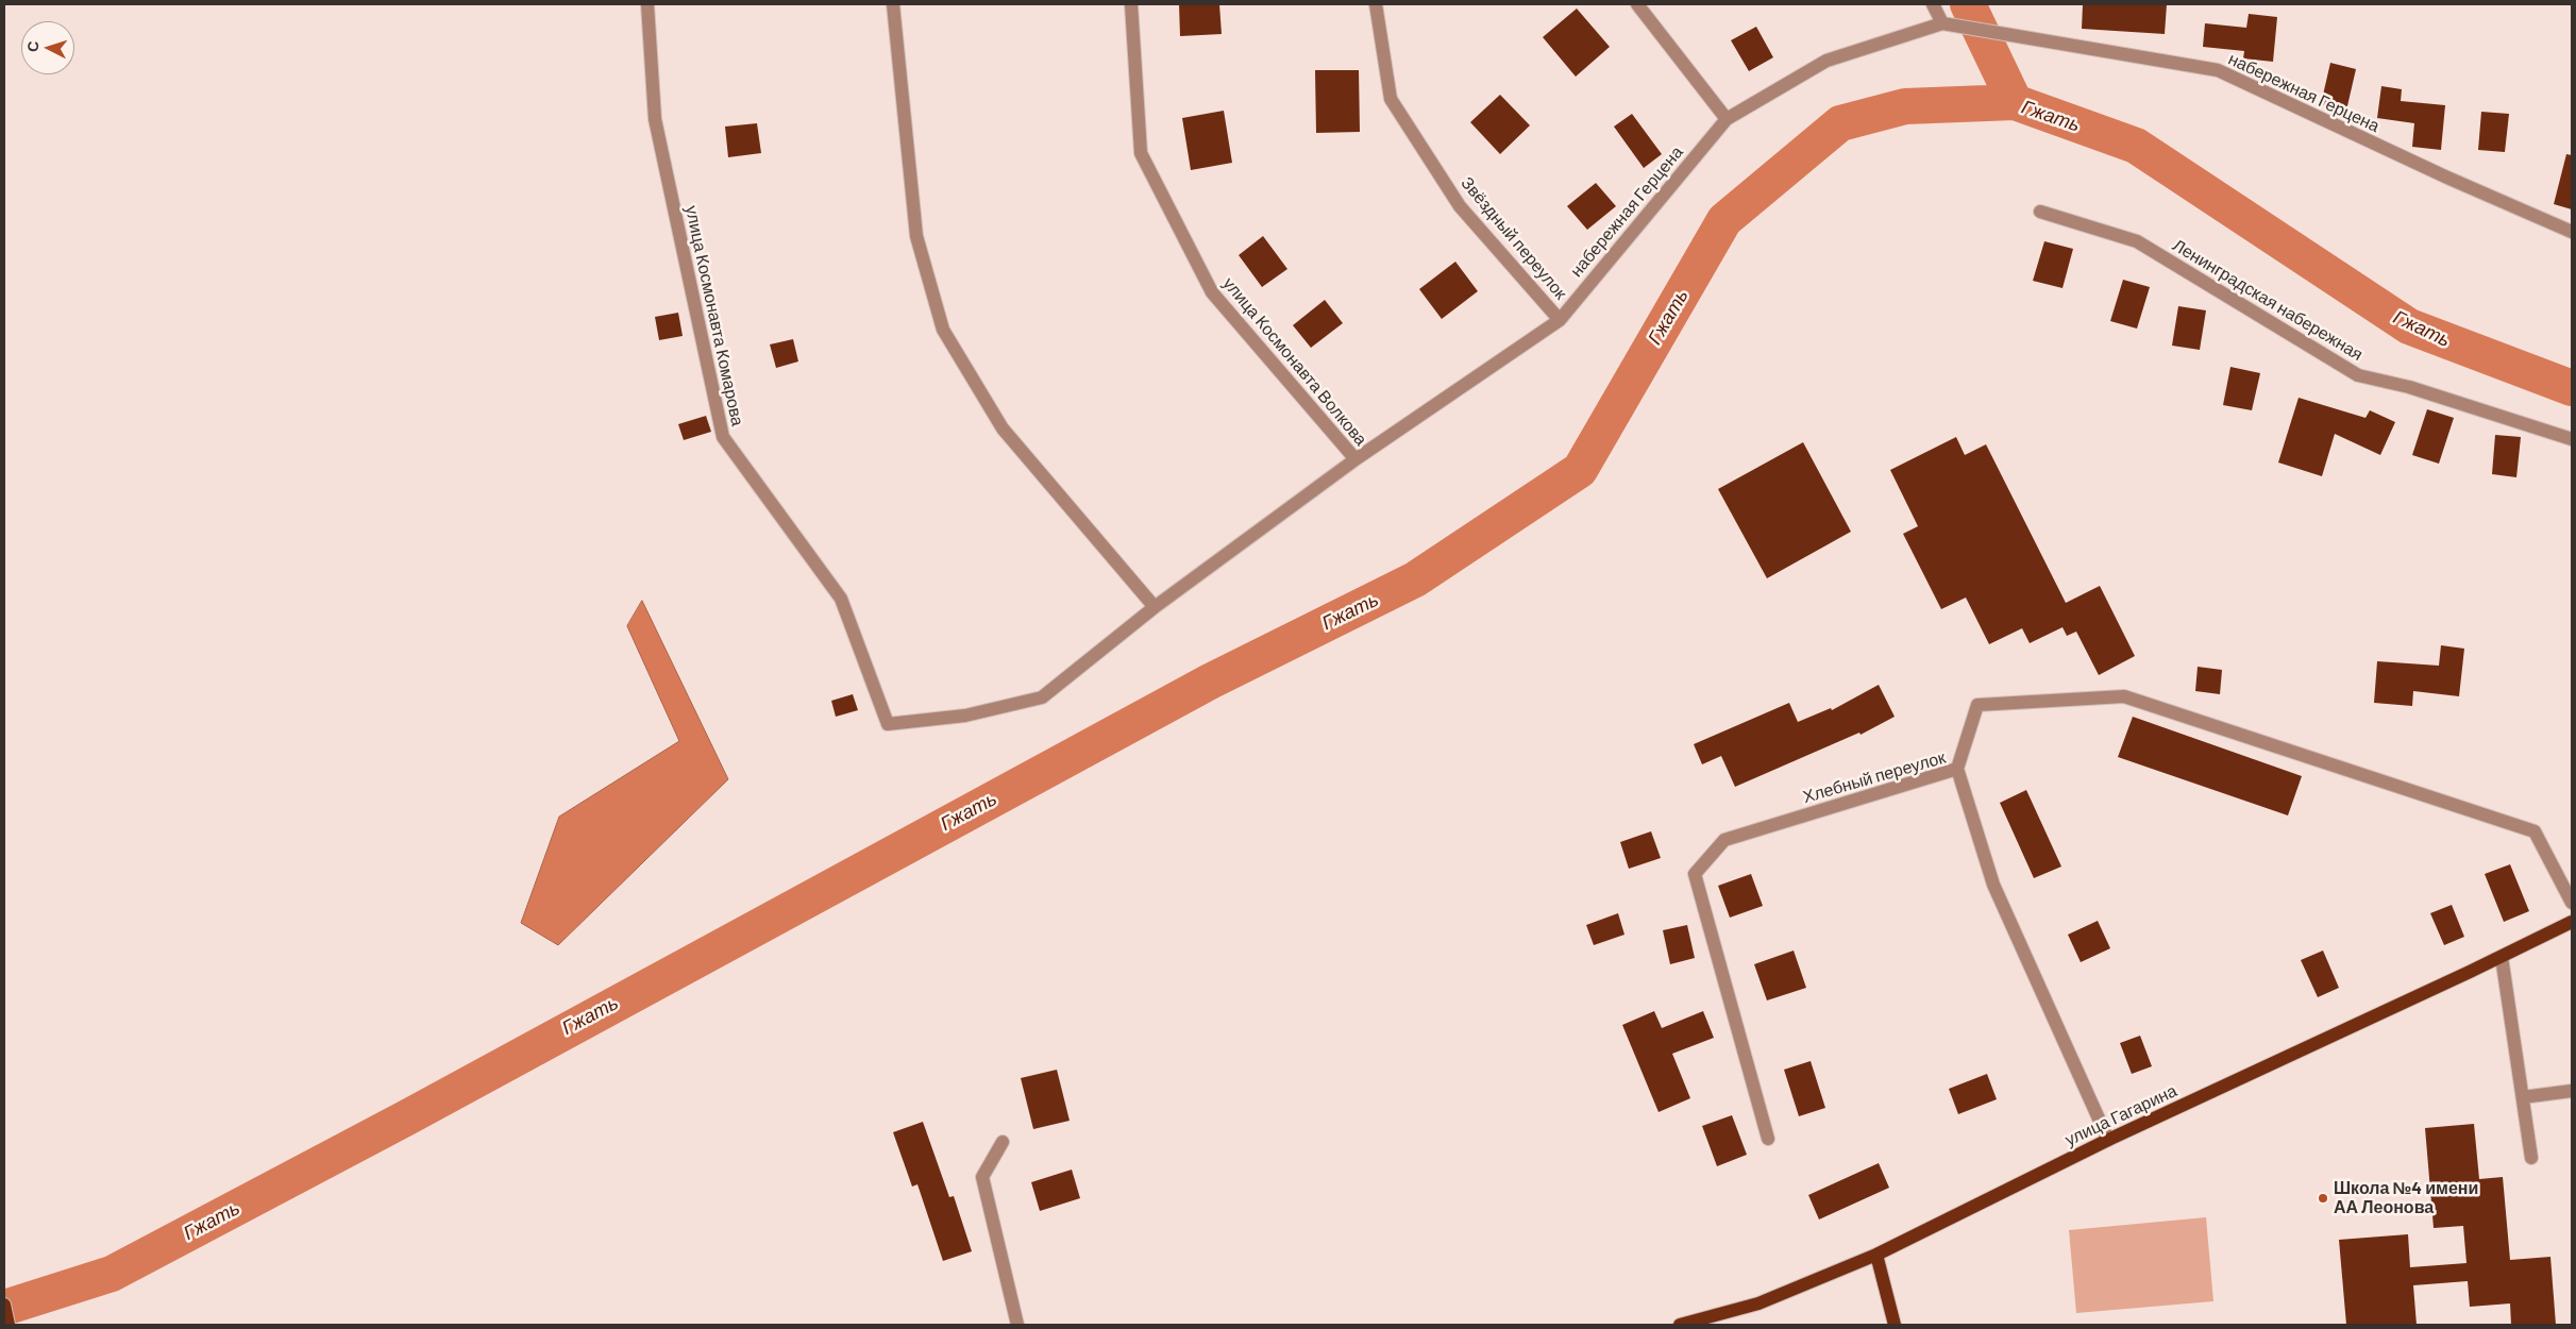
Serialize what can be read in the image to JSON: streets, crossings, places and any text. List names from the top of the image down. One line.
{"streets":{"main road":["улица Гагарина"],"street":["набережная Герцена","Звёздный переулок","Ленинградская набережная","улица Космонавта Комарова","улица Космонавта Волкова","Хлебный переулок"]},"crossings":[["набережная Герцена","Звёздный переулок"],["набережная Герцена","улица Космонавта Волкова"],["улица Космонавта Комарова","улица Космонавта Волкова"],["Хлебный переулок","улица Гагарина"]],"water":["Гжать"],"places":["Школа №4 имени АА Леонова"],"north":"left"}
